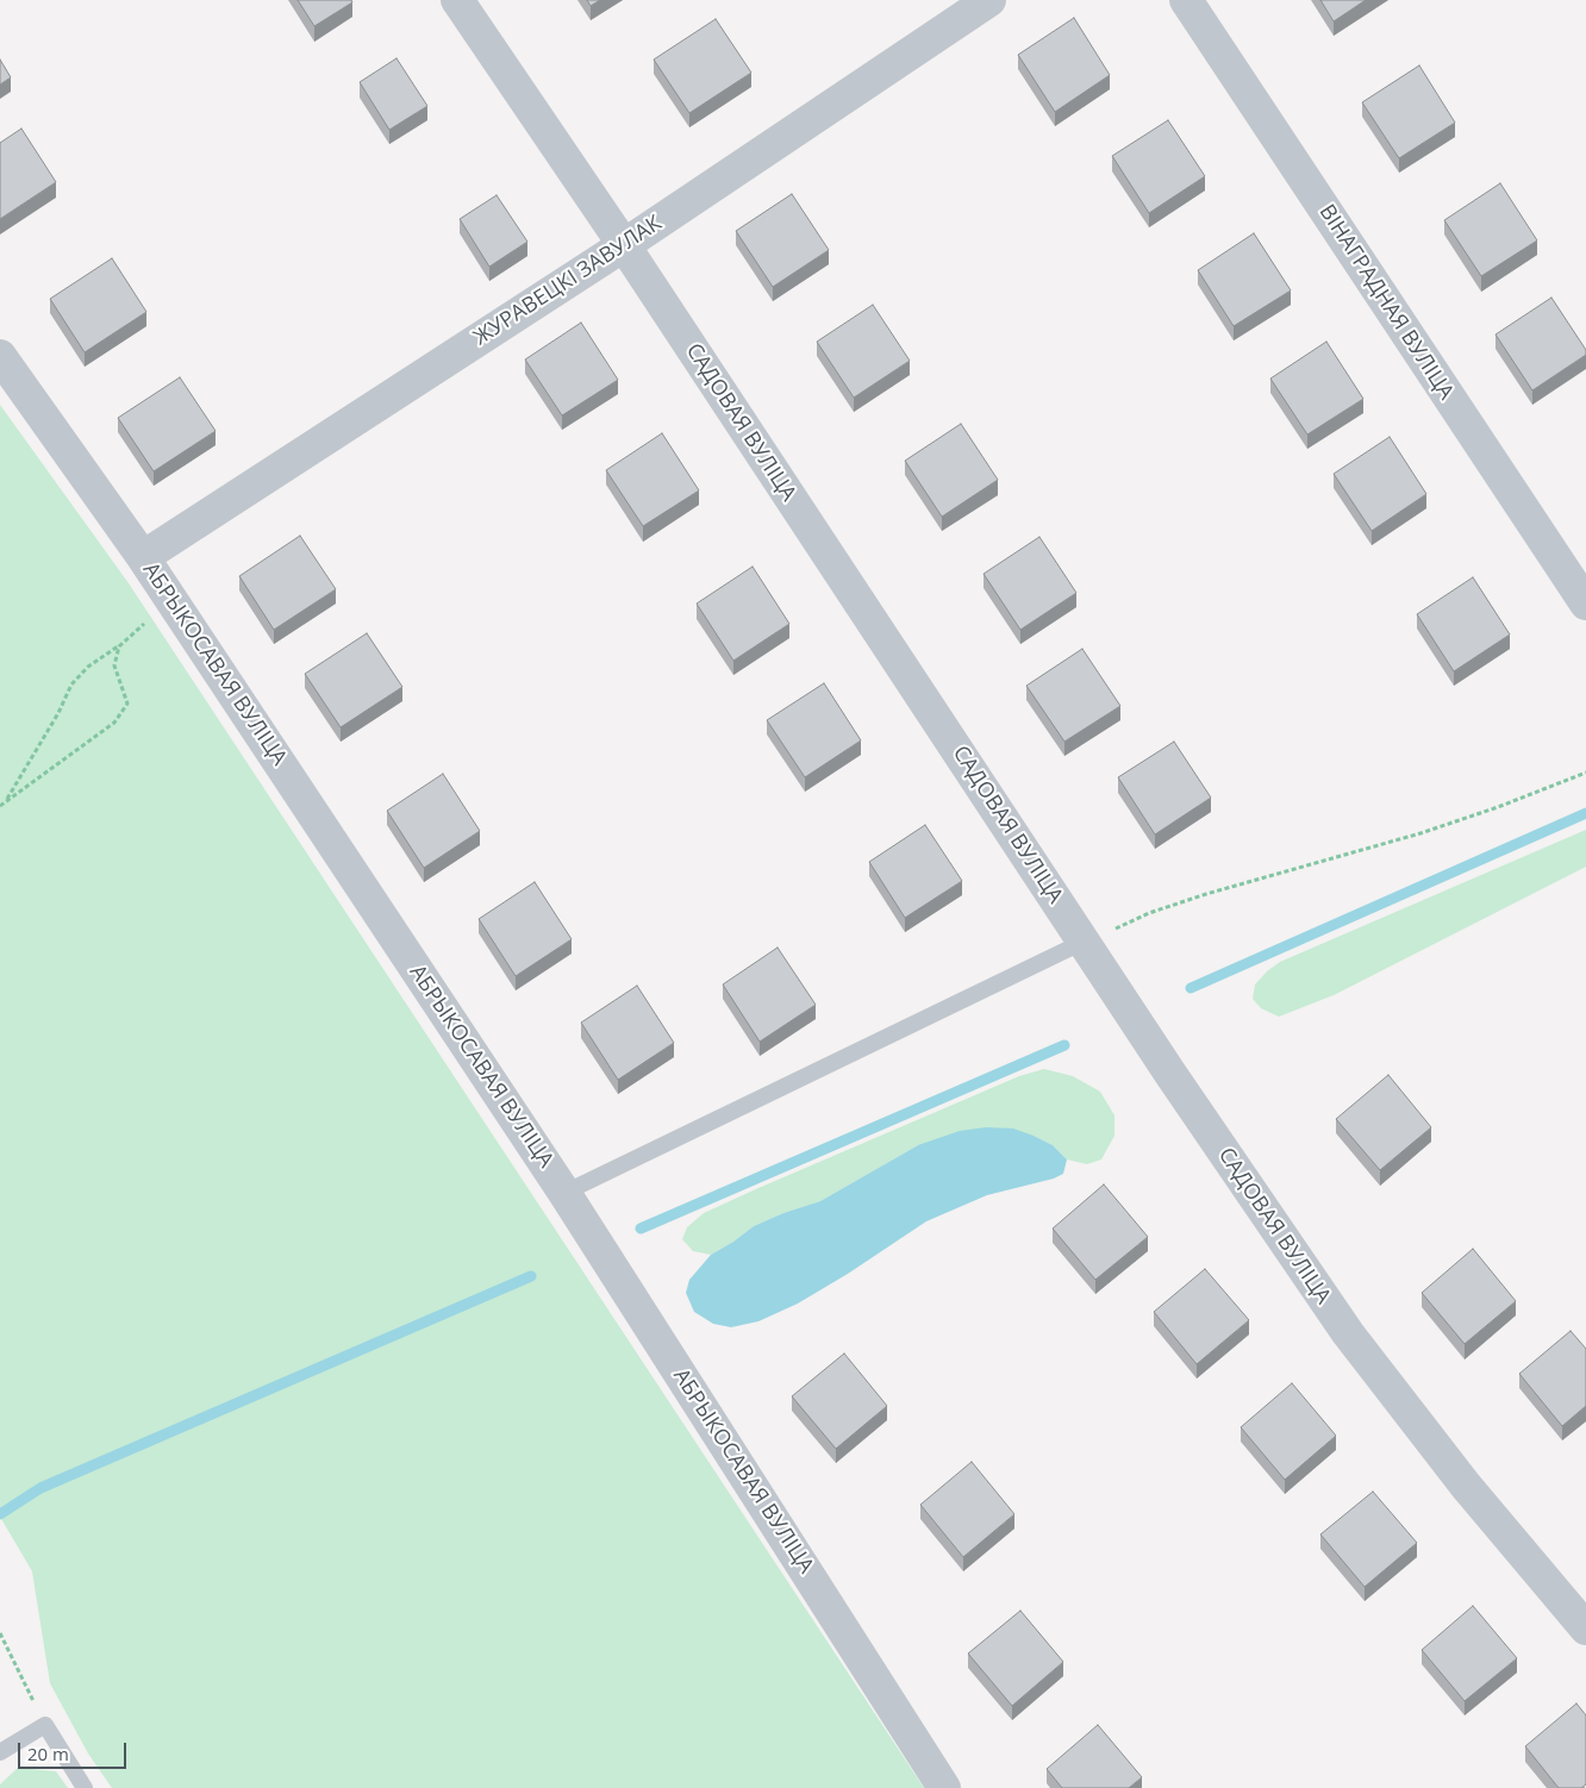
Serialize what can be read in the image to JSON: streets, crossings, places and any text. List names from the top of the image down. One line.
{"streets":{"street":["ЖУРАВЕЦКІ ЗАВУЛАК","ВІНАГРАДНАЯ ВУЛІЦА","САДОВАЯ ВУЛІЦА","АБРЫКОСАВАЯ ВУЛІЦА"]},"crossings":[["ЖУРАВЕЦКІ ЗАВУЛАК","САДОВАЯ ВУЛІЦА"],["ЖУРАВЕЦКІ ЗАВУЛАК","АБРЫКОСАВАЯ ВУЛІЦА"]],"scale_bar":"20 m"}
